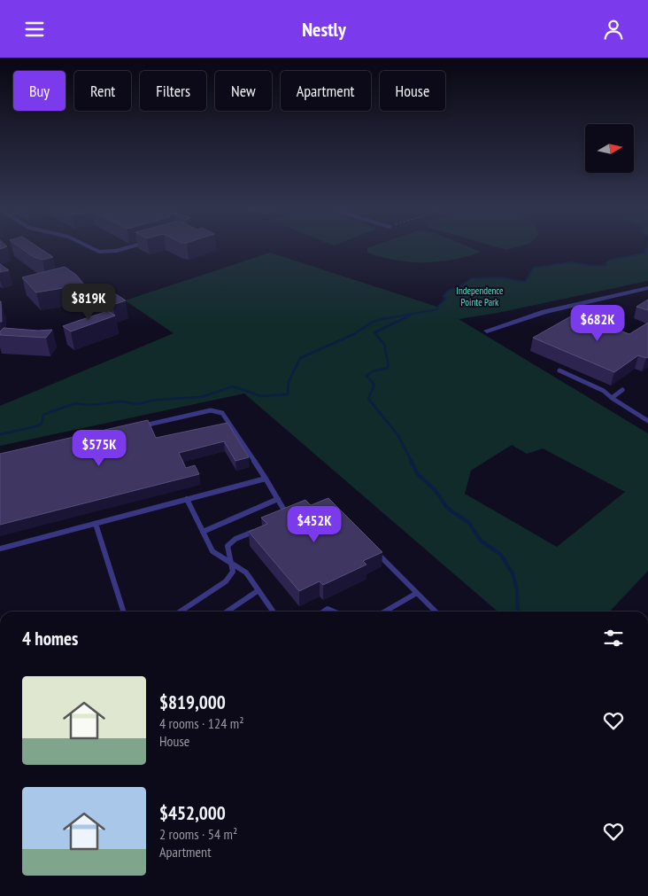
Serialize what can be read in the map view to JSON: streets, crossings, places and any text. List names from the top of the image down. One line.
{"parks":["Independence Pointe Park"],"north":"right","page":{"header":"Nestly","chip":["Buy","Rent","Filters","New","Apartment","House"],"price":["$819K","$682K","$575K","$452K"],"heading":"4 homes","list":[{"name":"$819,000","note":"4 rooms · 124 m² · House"},{"name":"$452,000","note":"2 rooms · 54 m² · Apartment"}]}}
